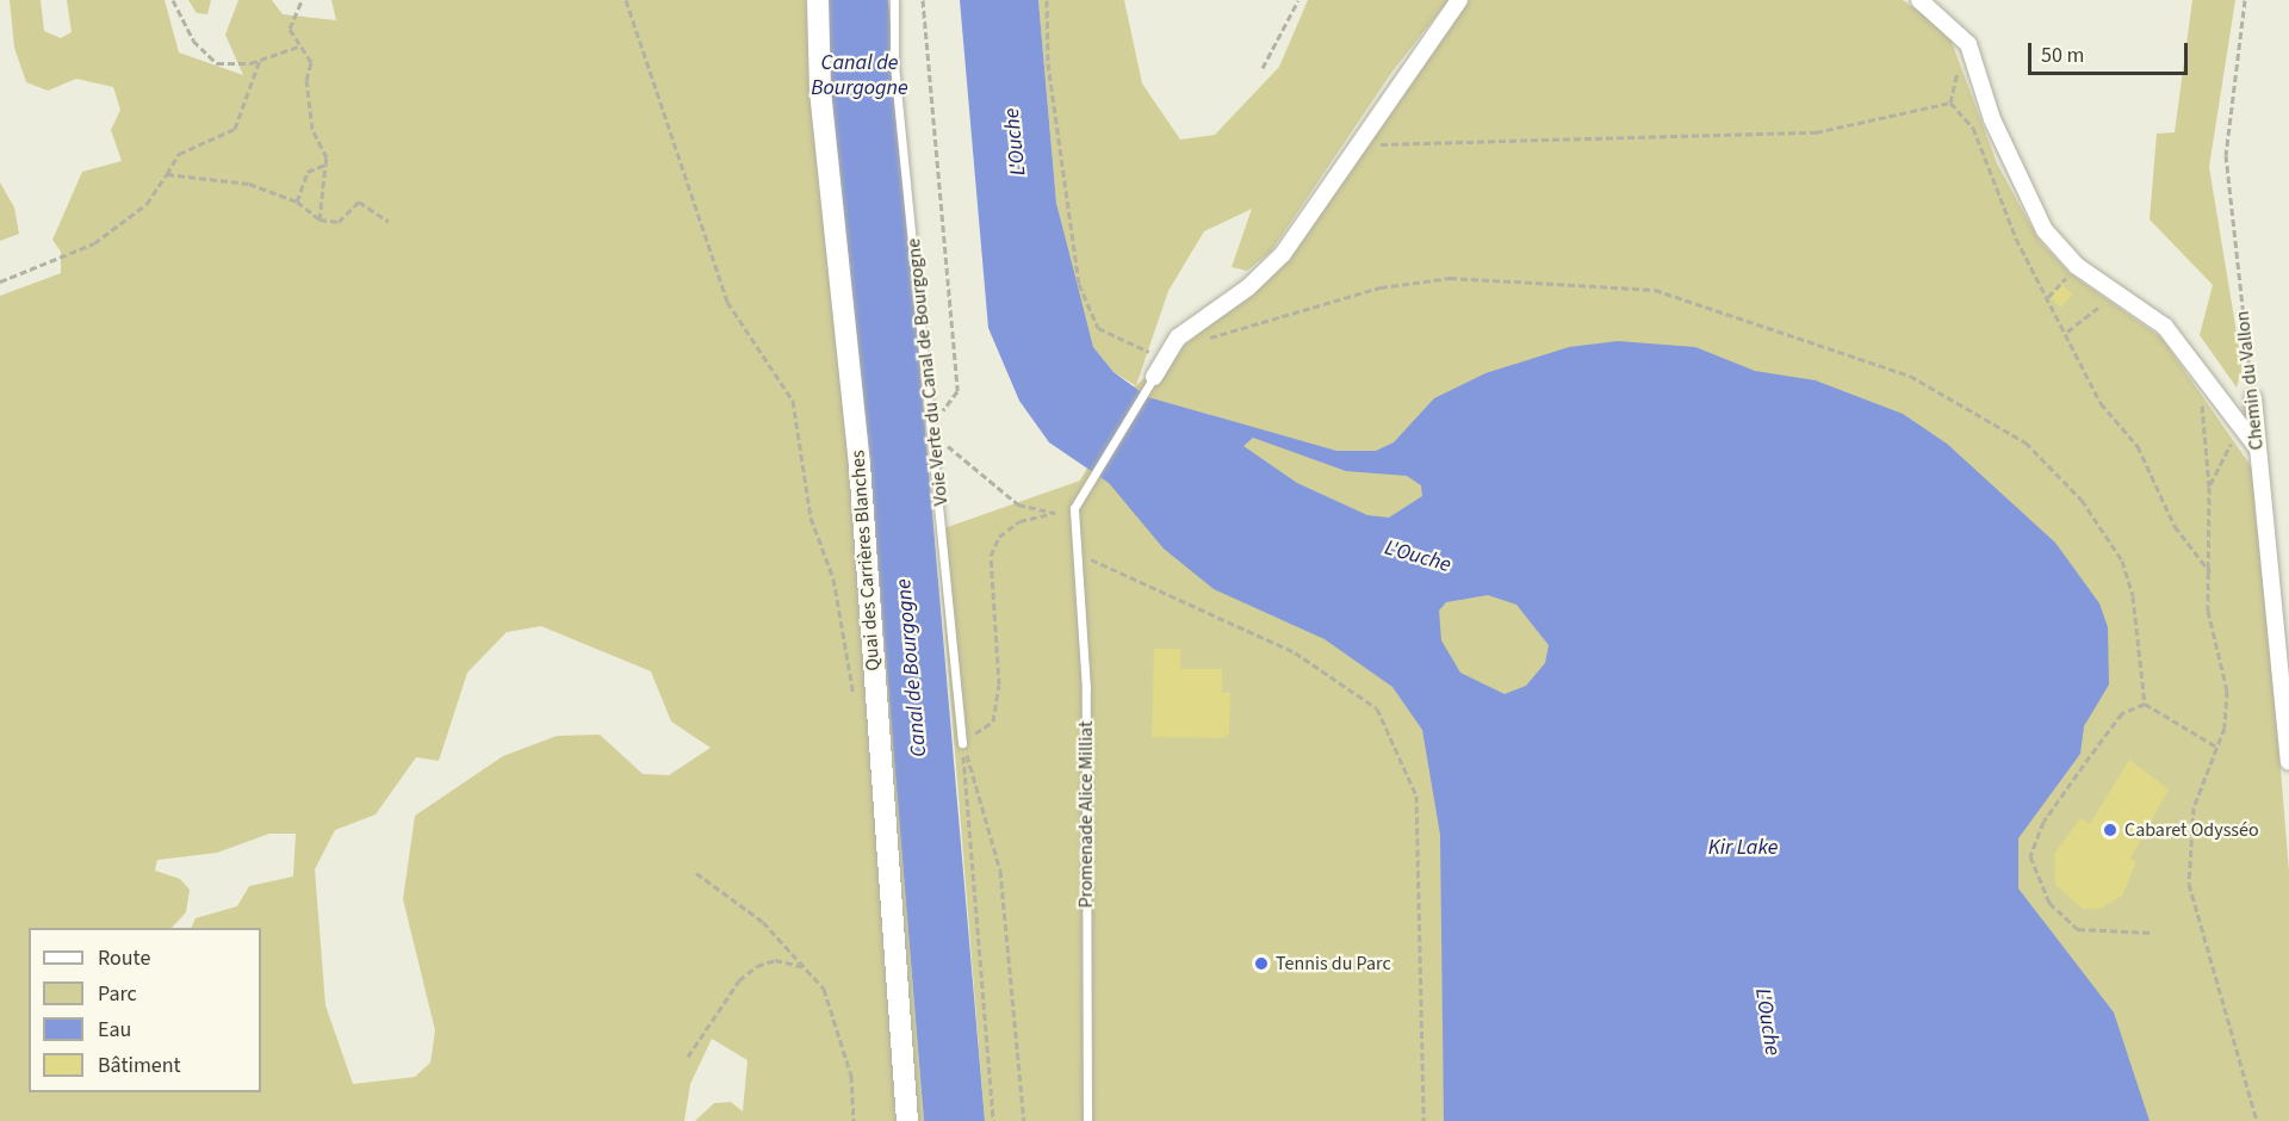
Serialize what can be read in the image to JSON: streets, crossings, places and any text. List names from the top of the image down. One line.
{"streets":{"street":["Chemin du Vallon","Quai des Carrières Blanches"],"lane":["Voie Verte du Canal de Bourgogne","Promenade Alice Milliat"]},"water":["Canal de Bourgogne","L'Ouche","Kir Lake"],"places":["Cabaret Odysséo","Tennis du Parc"],"legend":["Route","Parc","Eau","Bâtiment"],"scale_bar":"50 m"}
